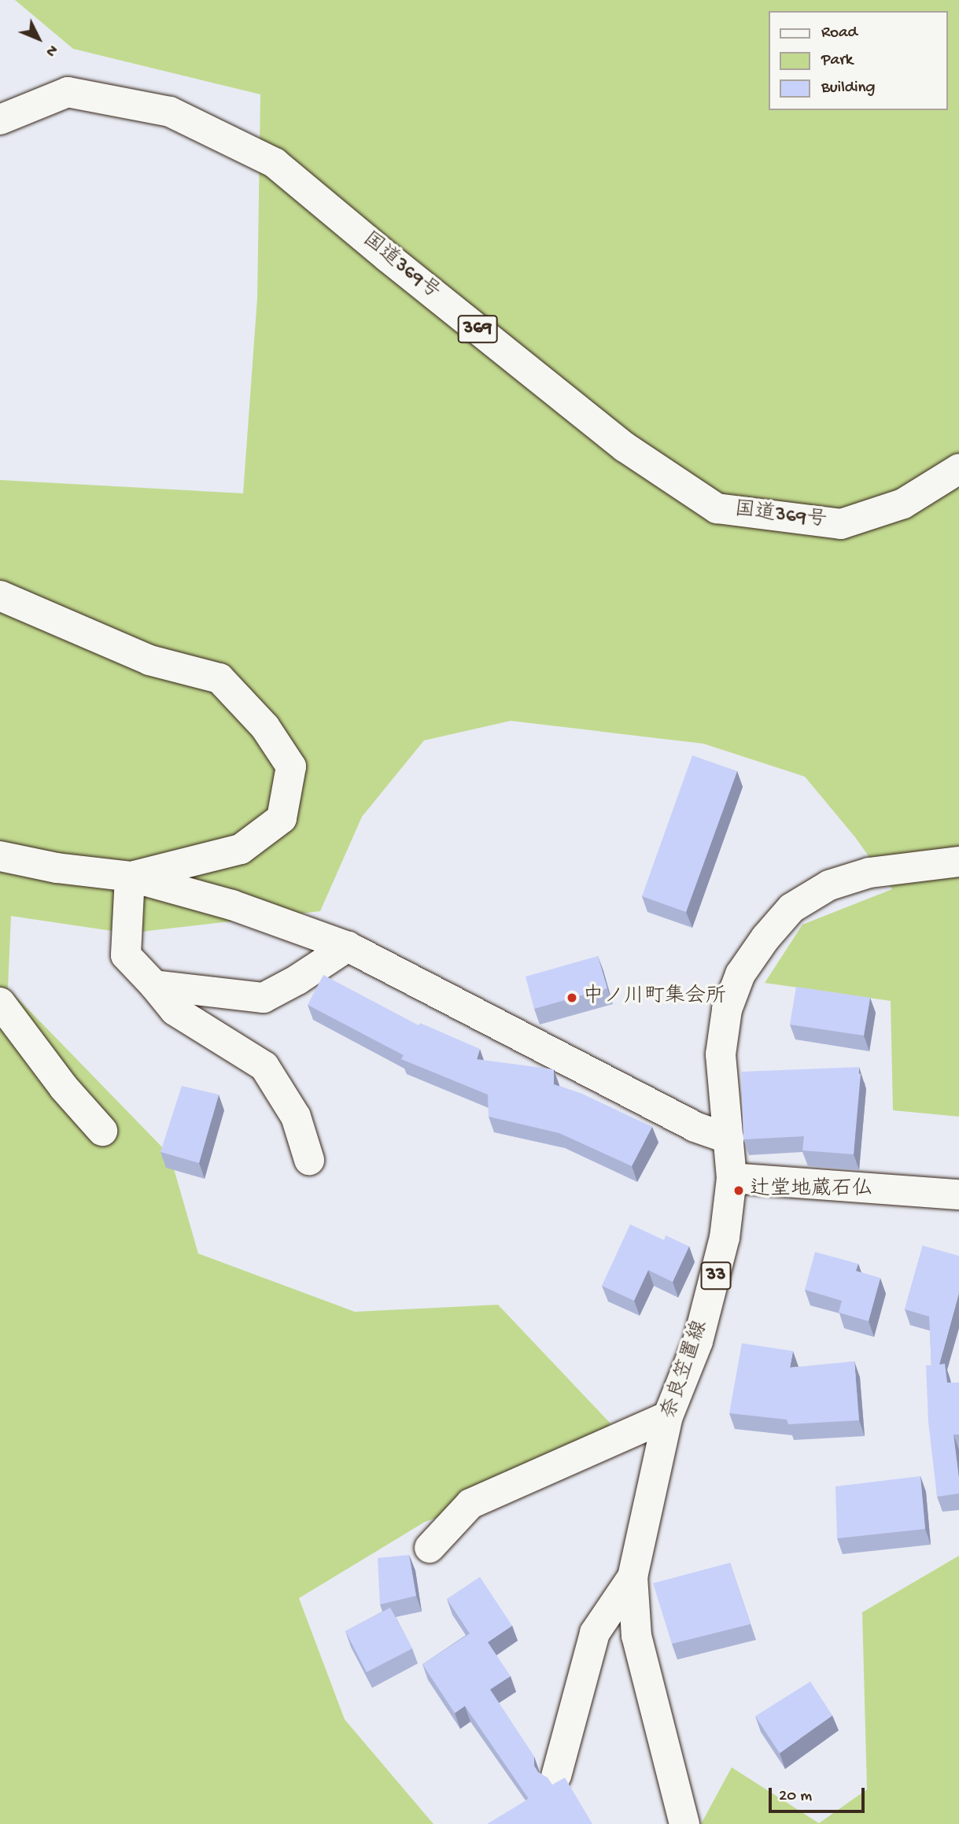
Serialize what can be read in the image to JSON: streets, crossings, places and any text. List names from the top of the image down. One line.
{"streets":{"main road":["国道369号","369","33","奈良笠置線"]},"places":["中ノ川町集会所","辻堂地蔵石仏"],"legend":["Road","Park","Building"],"scale_bar":"20 m","north":"bottom right"}
